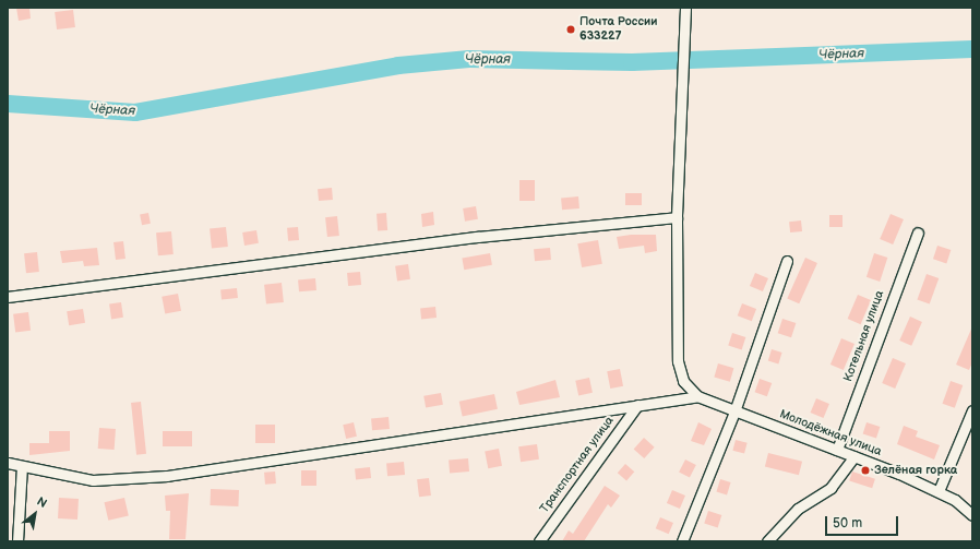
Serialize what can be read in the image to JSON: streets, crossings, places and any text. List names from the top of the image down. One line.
{"streets":{"street":["Котельная улица","Молодёжная улица","Транспортная улица"]},"crossings":[["Котельная улица","Молодёжная улица"]],"water":["Чёрная"],"places":["Почта России 633227","Зелёная горка"],"scale_bar":"50 m","north":"top right"}
